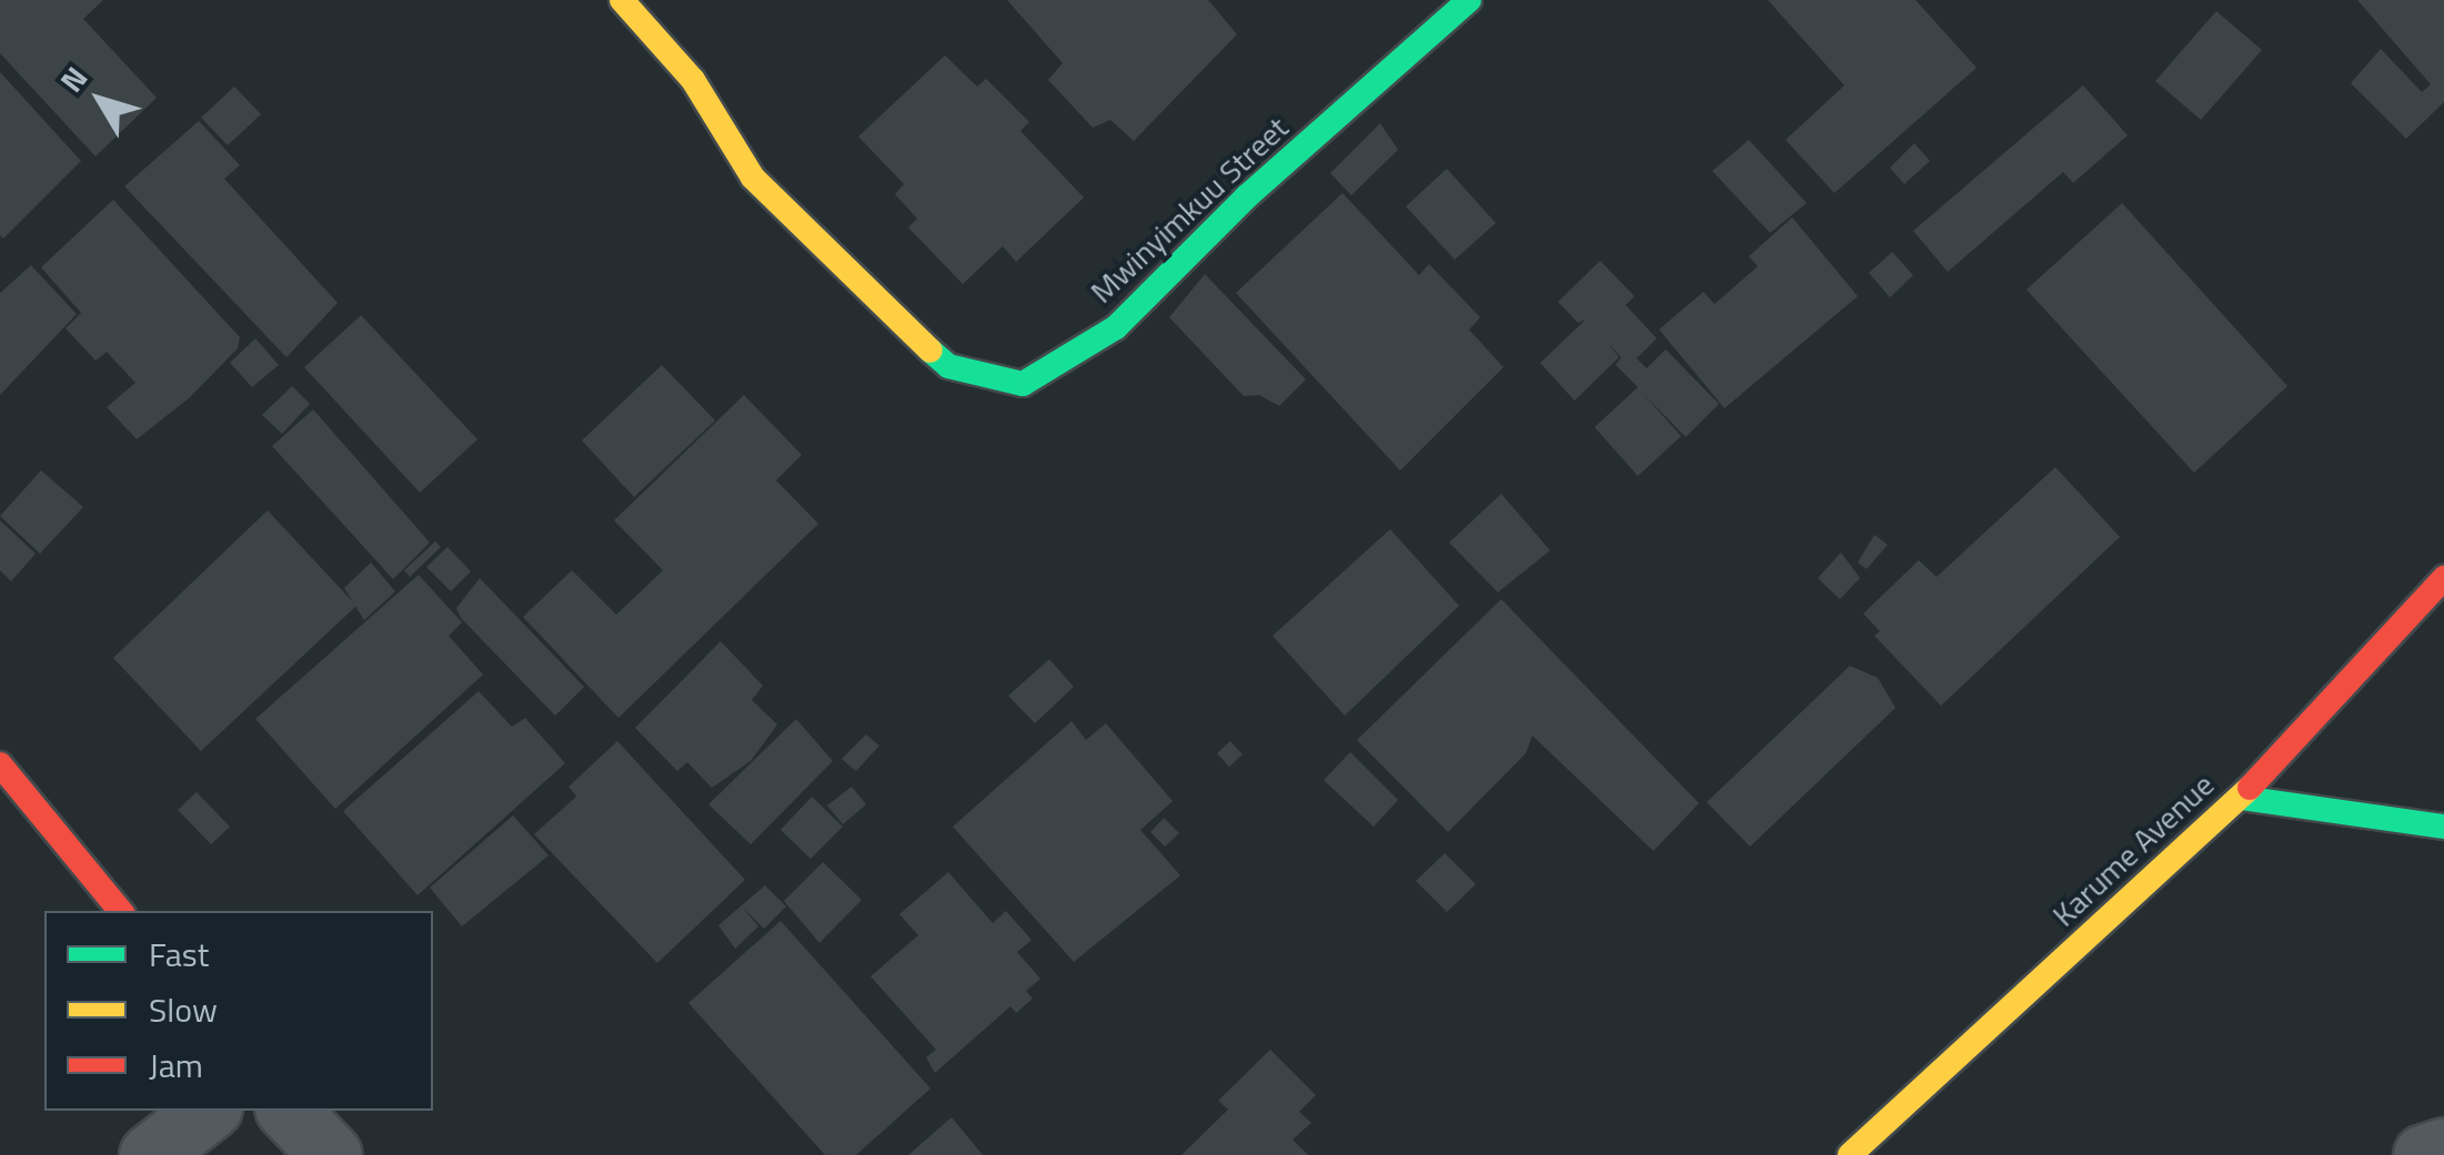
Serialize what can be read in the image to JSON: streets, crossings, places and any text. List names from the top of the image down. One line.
{"streets":{"street":["Mwinyimkuu Street","Karume Avenue"]},"legend":["Fast","Slow","Jam"],"north":"top left"}
